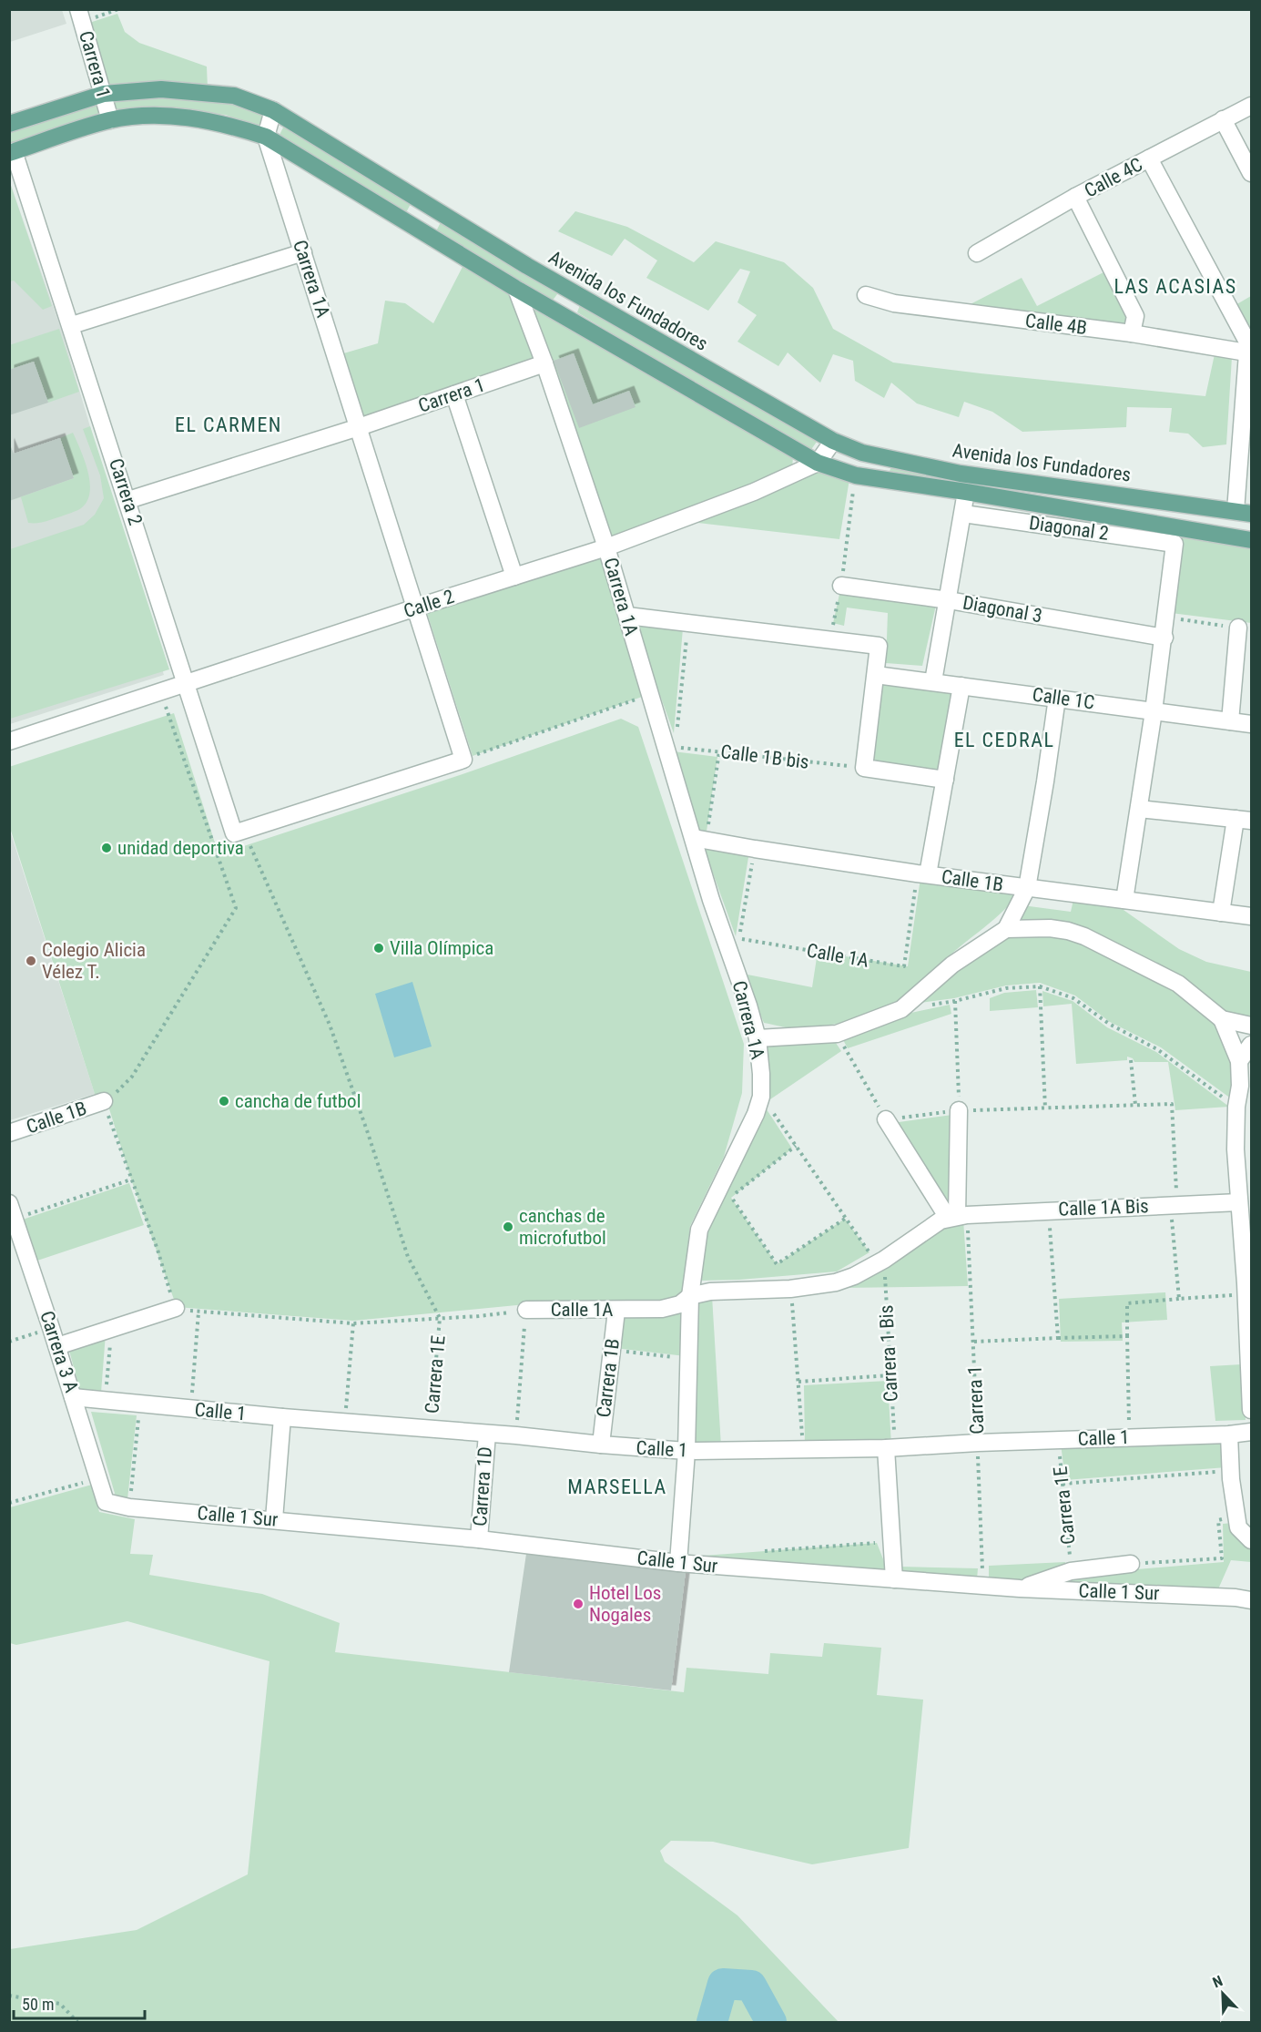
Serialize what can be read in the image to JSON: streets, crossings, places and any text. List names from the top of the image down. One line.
{"streets":{"main road":["Avenida los Fundadores"],"street":["Carrera 1","Calle 4C","Carrera 1A","Calle 4B","Carrera 2","Diagonal 2","Calle 2","Diagonal 3","Calle 1C","Calle 1B","Calle 1A","Calle 1A Bis","Carrera 3 A","Carrera 1B","Calle 1","Carrera 1D","Calle 1 Sur"],"path":["Calle 1B bis","Carrera 1 Bis","Carrera 1E"]},"crossings":[["Carrera 1","Carrera 1A"],["Carrera 1","Avenida los Fundadores"],["Carrera 1","Carrera 2"],["Carrera 1","Calle 1A"],["Carrera 1","Calle 1A Bis"],["Carrera 1","Calle 1"],["Carrera 1","Calle 1 Sur"],["Carrera 1A","Avenida los Fundadores"],["Carrera 1A","Calle 2"],["Carrera 1A","Calle 1B bis"],["Carrera 1A","Calle 1B"],["Carrera 1A","Calle 1A"],["Carrera 1A","Calle 1"],["Carrera 1A","Calle 1 Sur"],["Avenida los Fundadores","Carrera 2"],["Avenida los Fundadores","Calle 2"],["Carrera 2","Calle 2"],["Calle 1B","Calle 1A"],["Calle 1A","Calle 1A Bis"],["Calle 1A","Carrera 1 Bis"],["Calle 1A","Carrera 1E"],["Calle 1A","Carrera 1B"],["Carrera 3 A","Calle 1"],["Carrera 3 A","Calle 1 Sur"],["Carrera 1 Bis","Calle 1"],["Carrera 1E","Calle 1"],["Carrera 1B","Calle 1"],["Calle 1","Carrera 1D"],["Carrera 1D","Calle 1 Sur"]],"districts":["LAS ACASIAS","EL CARMEN","EL CEDRAL","MARSELLA"],"places":["unidad deportiva","Villa Olímpica","Colegio Alicia Vélez T.","cancha de futbol","canchas de microfutbol","Hotel Los Nogales"],"scale_bar":"50 m","north":"top left"}
